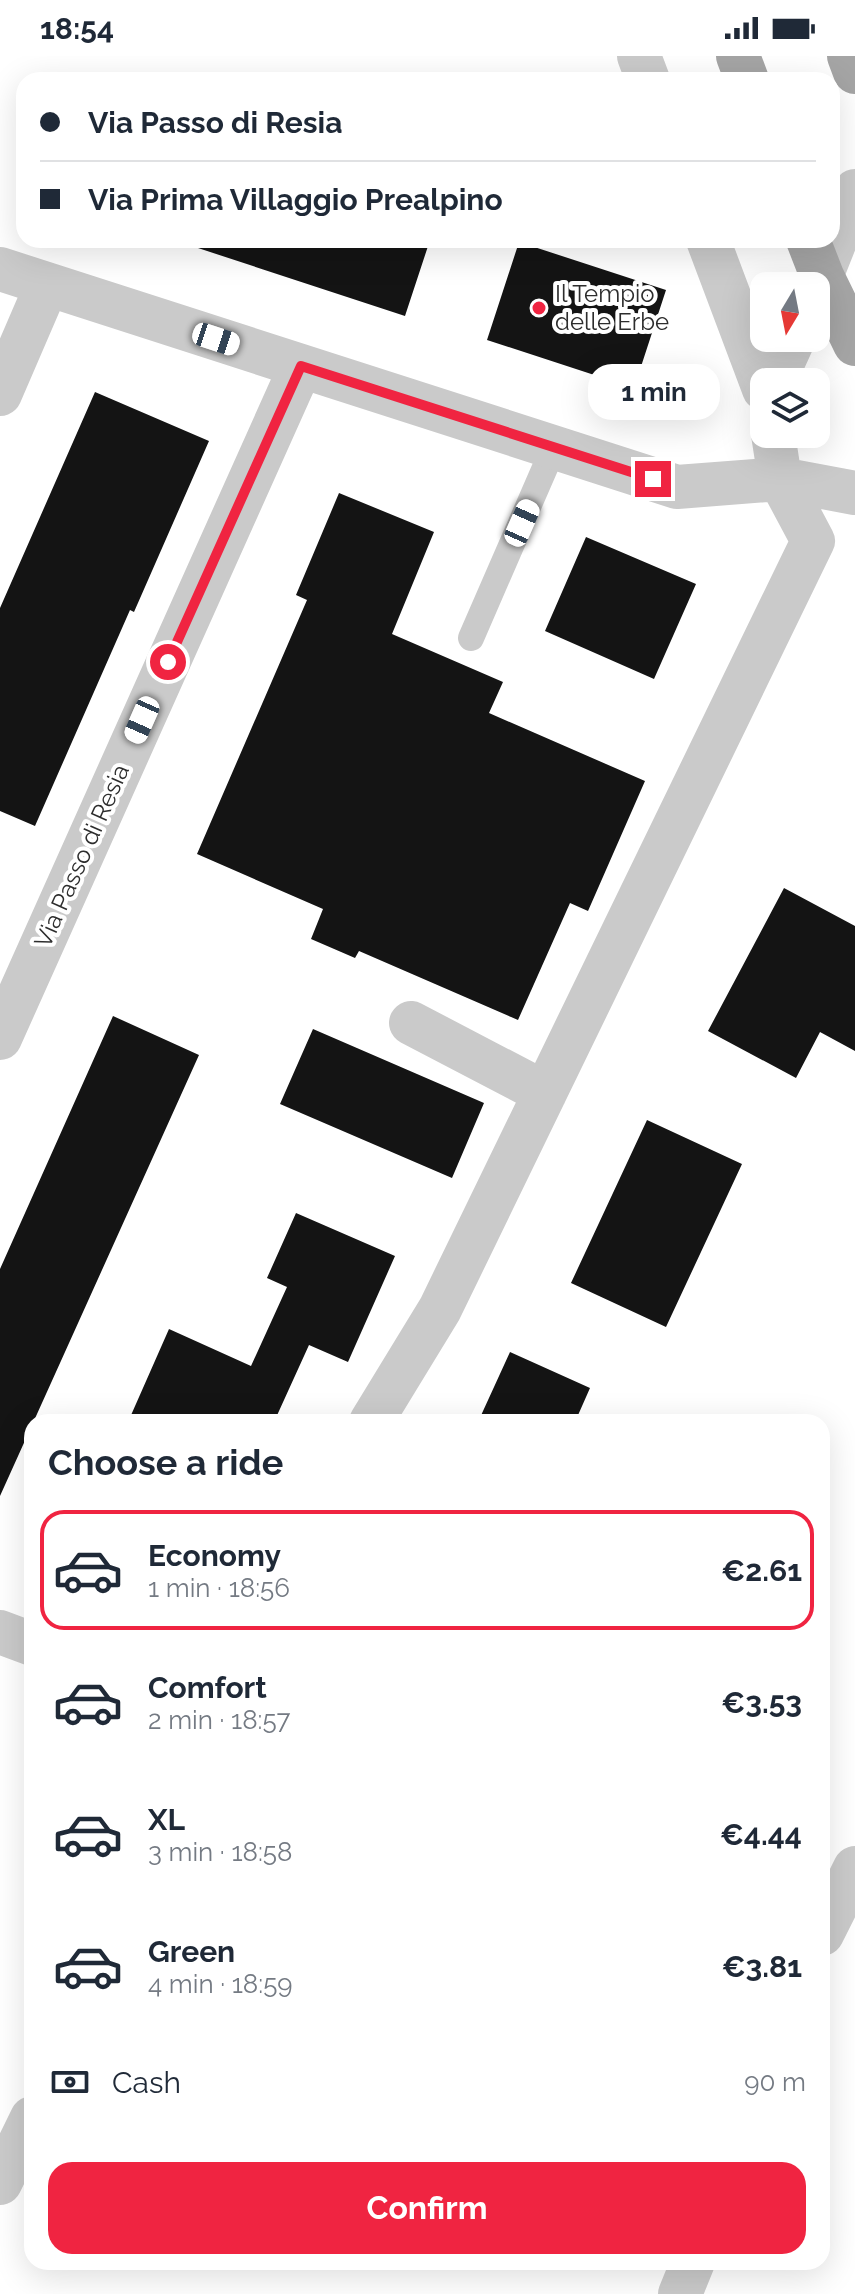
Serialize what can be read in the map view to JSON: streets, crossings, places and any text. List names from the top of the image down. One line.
{"streets":{"street":["Via Passo di Resia"]},"places":["Il Tempio delle Erbe"],"north":"bottom","page":{"status":"18:54","banner":["Via Passo di Resia","Via Prima Villaggio Prealpino"],"bubble":"1 min","heading":"Choose a ride","list":[{"name":"Economy","note":"1 min · 18:56","value":"€2.61"},{"name":"Comfort","note":"2 min · 18:57","value":"€3.53"},{"name":"XL","note":"3 min · 18:58","value":"€4.44"},{"name":"Green","note":"4 min · 18:59","value":"€3.81"}],"pay":["Cash","90 m"],"buttons":"Confirm"}}
